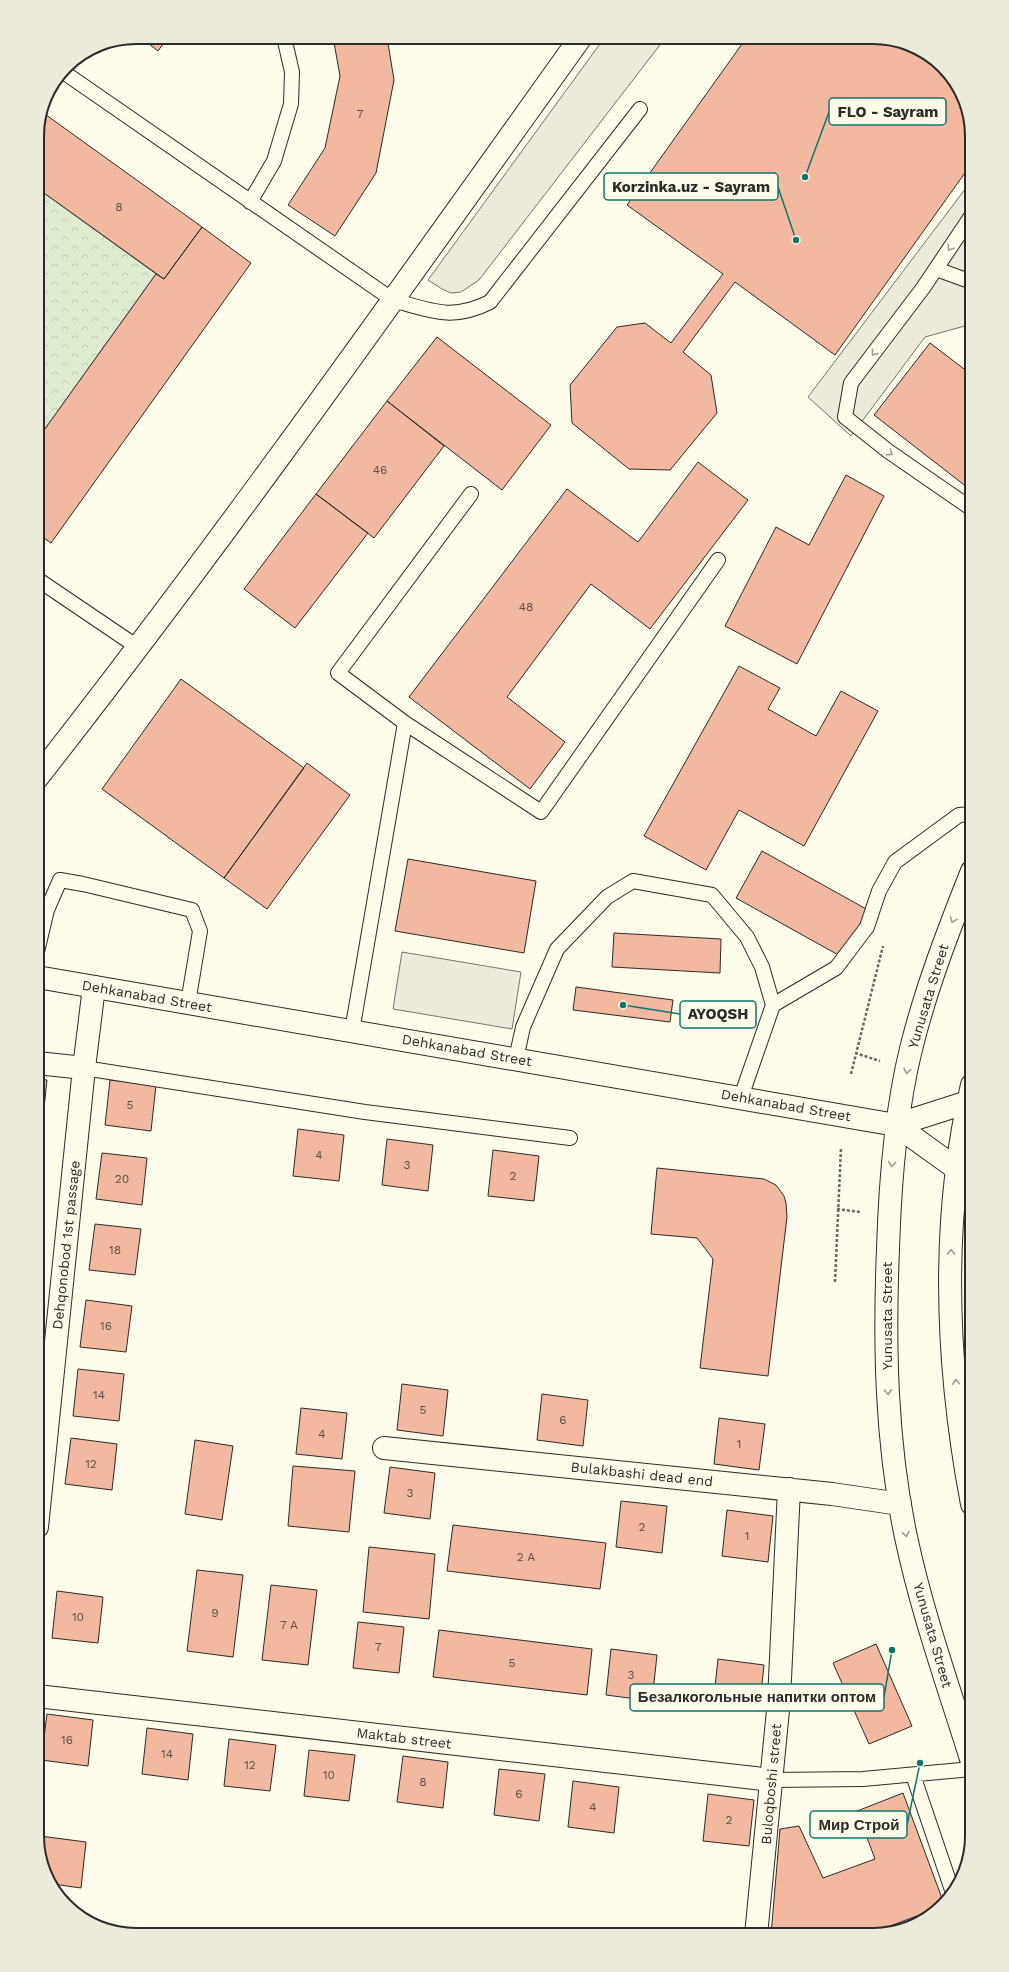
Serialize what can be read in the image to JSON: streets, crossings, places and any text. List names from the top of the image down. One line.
{"streets":{"street":["Dehkanabad Street","Yunusata Street","Dehqonobod 1st passage","Bulakbashi dead end","Maktab street","Buloqboshi street"]},"crossings":[["Dehkanabad Street","Yunusata Street"],["Dehkanabad Street","Dehqonobod 1st passage"],["Yunusata Street","Bulakbashi dead end"],["Bulakbashi dead end","Buloqboshi street"],["Maktab street","Buloqboshi street"]],"places":["FLO - Sayram","Korzinka.uz - Sayram","AYOQSH","Безалкогольные напитки оптом","Мир Строй"],"house_numbers":["7","8","46","48","5","4","3","2","20","18","16","14","5","6","4","1","12","3","2","1","2 A","9","10","7 A","7","5","3","16","14","12","10","8","6","4","2"]}
